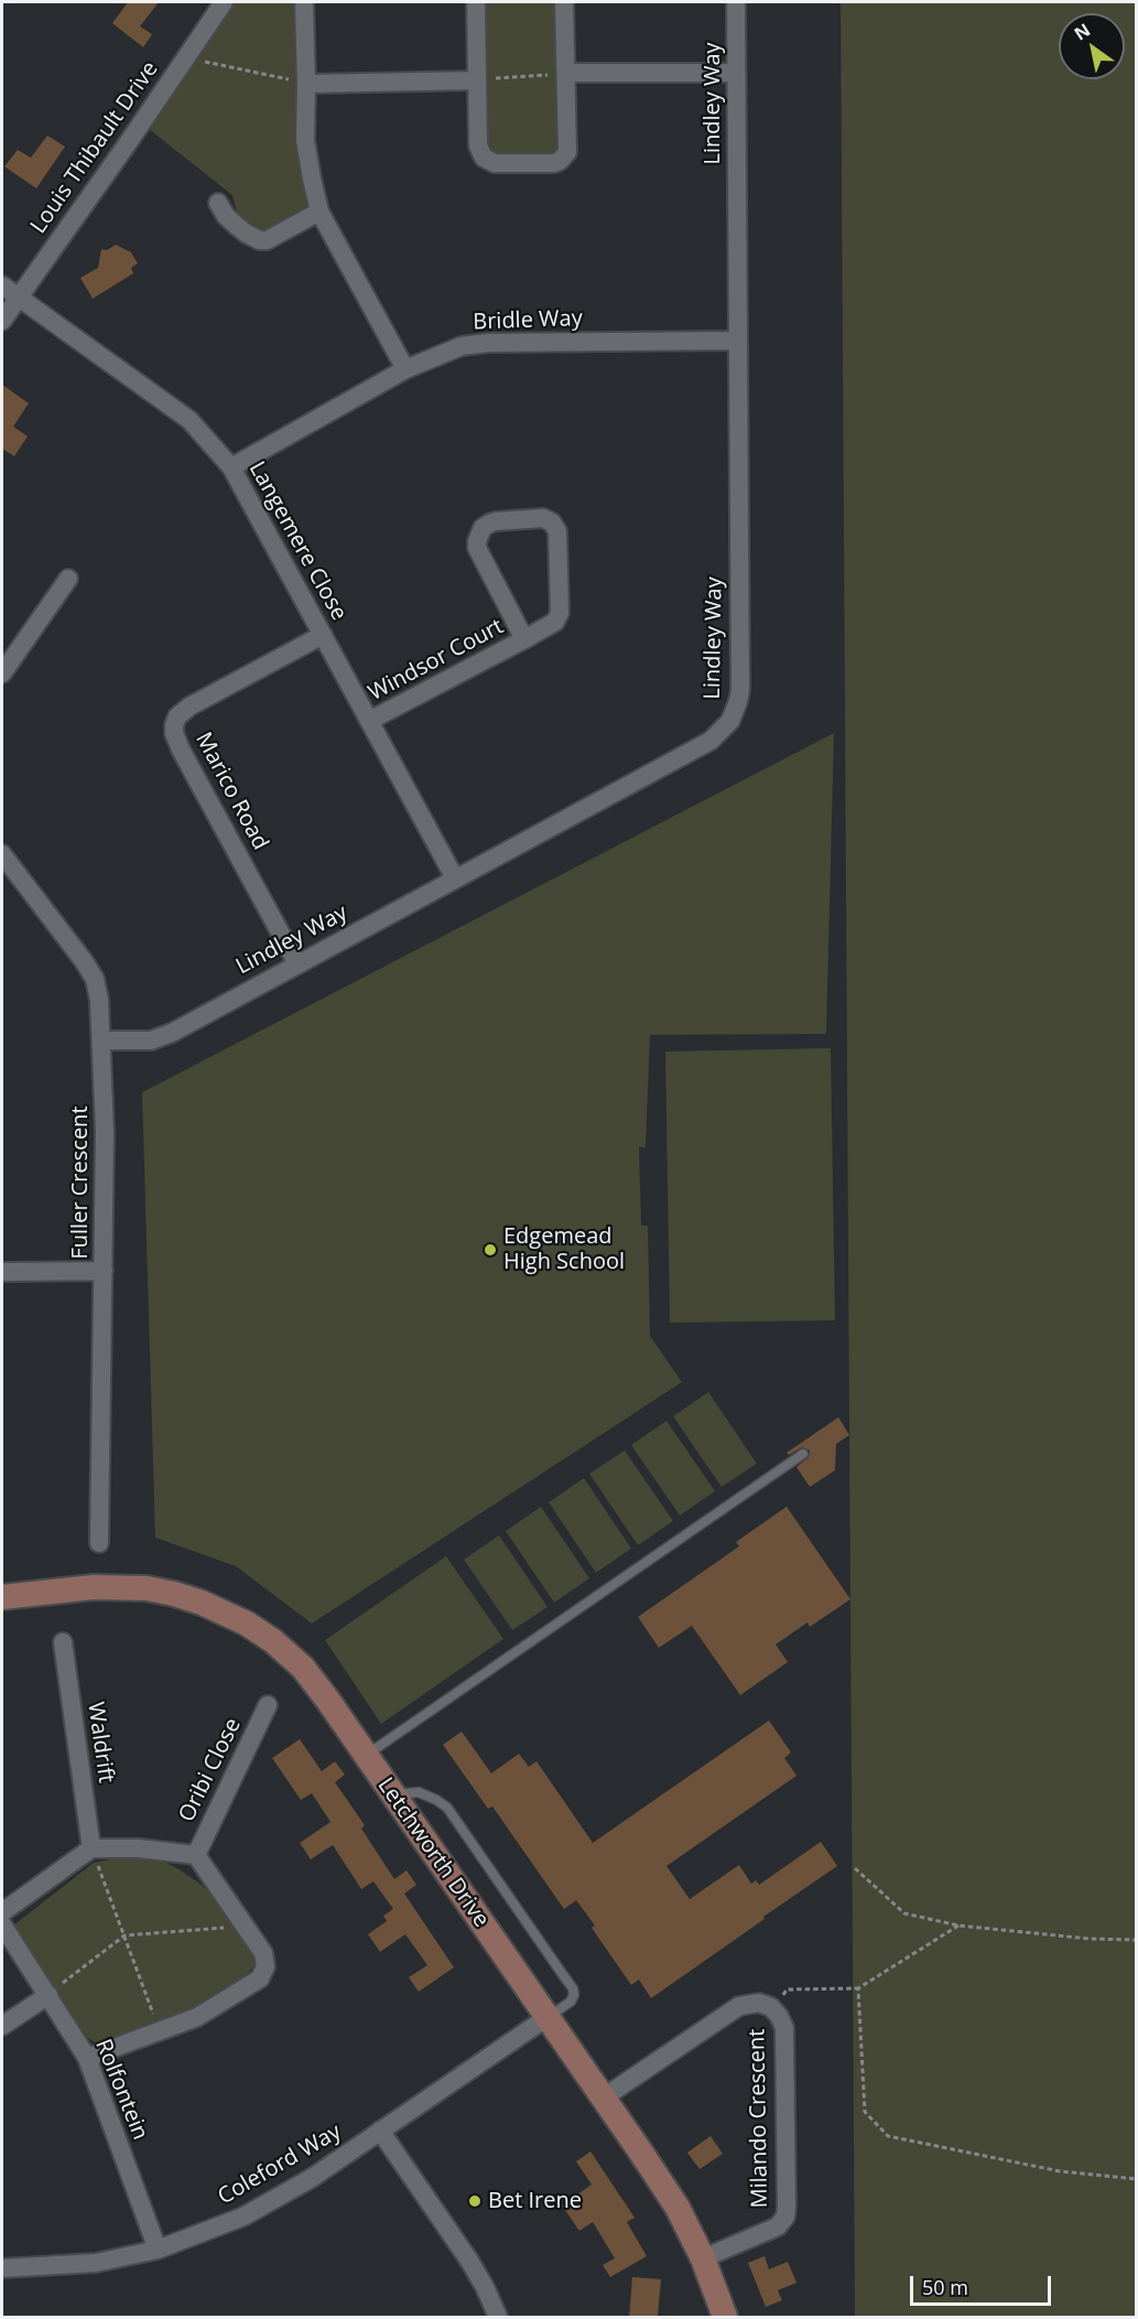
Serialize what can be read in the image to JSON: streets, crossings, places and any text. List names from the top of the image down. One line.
{"streets":{"street":["Lindley Way","Louis Thibault Drive","Bridle Way","Langemere Close","Windsor Court","Marico Road","Fuller Crescent","Waldrift","Oribi Close","Letchworth Drive","Rolfontein","Milando Crescent","Coleford Way"]},"crossings":[["Lindley Way","Bridle Way"],["Lindley Way","Langemere Close"],["Lindley Way","Marico Road"],["Lindley Way","Fuller Crescent"],["Louis Thibault Drive","Langemere Close"],["Bridle Way","Langemere Close"],["Langemere Close","Windsor Court"],["Langemere Close","Marico Road"],["Letchworth Drive","Milando Crescent"],["Letchworth Drive","Coleford Way"],["Rolfontein","Coleford Way"]],"places":["Edgemead High School","Bet Irene"],"scale_bar":"50 m","north":"top left"}
